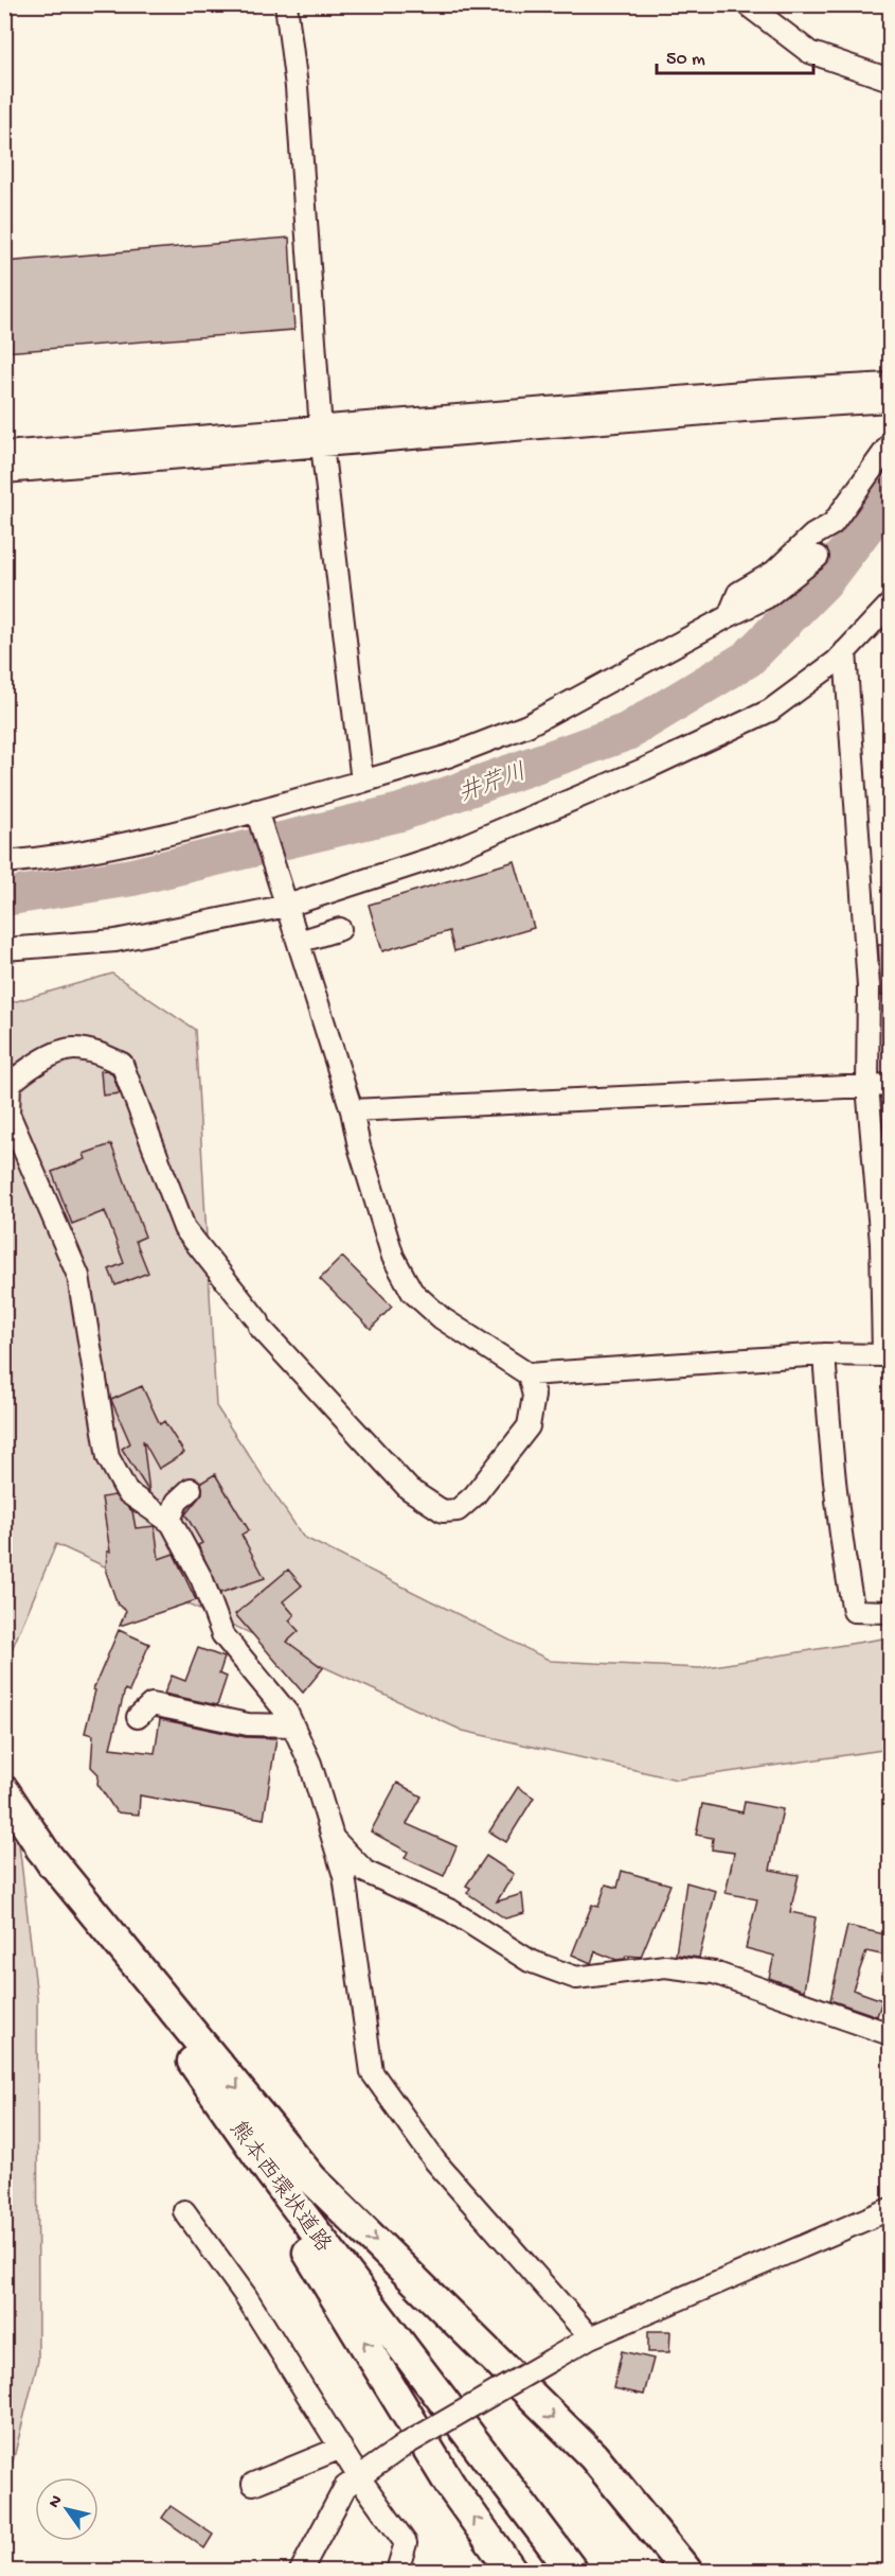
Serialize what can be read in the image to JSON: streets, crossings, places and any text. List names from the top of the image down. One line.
{"streets":{"highway":["熊本西環状道路"]},"water":["井芹川"],"scale_bar":"50 m","north":"top left"}
